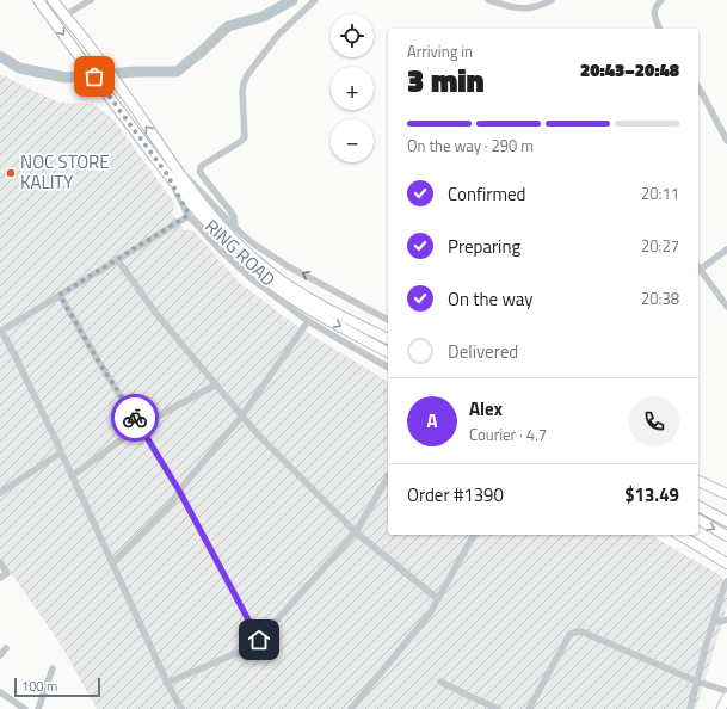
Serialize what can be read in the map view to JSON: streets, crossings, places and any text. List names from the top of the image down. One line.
{"streets":{"highway":["RING ROAD"]},"places":["NOC STORE KALITY"],"scale_bar":"100 m","page":{"map_buttons":["+","−"],"heading":["3 min","Arriving in","20:43–20:48"],"panel":["Alex","Courier · 4.7","Order #1390","$13.49"],"bar":"On the way · 290 m","list":[["Confirmed","20:11"],["Preparing","20:27"],["On the way","20:38"],"Delivered"],"round":"A","scale":"100 m"}}
